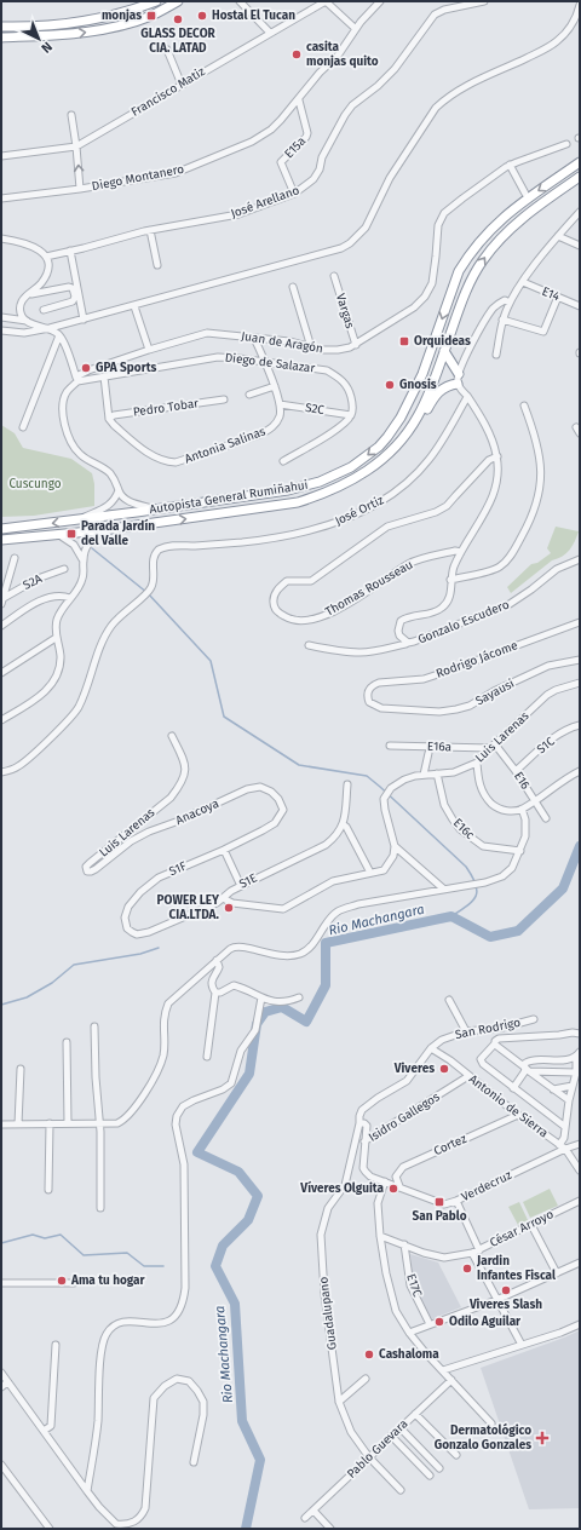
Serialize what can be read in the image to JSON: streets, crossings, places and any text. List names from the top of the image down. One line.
{"streets":{"highway":["Autopista General Rumiñahui"],"street":["Francisco Matiz","E15a","Diego Montanero","José Arellano","E14","Vargas","Juan de Aragón","Diego de Salazar","Pedro Tobar","S2C","Antonia Salinas","José Ortiz","S2A","Thomas Rousseau","Gonzalo Escudero","Rodrigo Jácome","Sayausi","Luis Larenas","S1C","E16a","E16","Anacoya","E16c","S1F","S1E","San Rodrigo","Antonio de Sierra","Isidro Gallegos","Cortez","Verdecruz","César Arroyo","E17C","Guadalupano","Pablo Guevara"]},"crossings":[["E15a","Diego Montanero"],["E15a","José Arellano"],["Vargas","Juan de Aragón"],["Juan de Aragón","Diego de Salazar"],["Diego de Salazar","S2C"],["Pedro Tobar","Antonia Salinas"],["S2C","Antonia Salinas"],["José Ortiz","Gonzalo Escudero"],["Thomas Rousseau","Gonzalo Escudero"],["Rodrigo Jácome","Sayausi"],["Luis Larenas","E16a"],["Luis Larenas","E16"],["Luis Larenas","Anacoya"],["Luis Larenas","E16c"],["S1C","E16"],["E16a","E16"],["Anacoya","S1F"],["S1F","S1E"],["San Rodrigo","Antonio de Sierra"],["San Rodrigo","Guadalupano"],["Antonio de Sierra","Isidro Gallegos"],["Antonio de Sierra","Cortez"],["Antonio de Sierra","Verdecruz"],["Isidro Gallegos","Verdecruz"],["Cortez","Verdecruz"],["César Arroyo","E17C"],["Guadalupano","Pablo Guevara"]],"water":["Rio Machangara"],"parks":["Cuscungo"],"places":{"transit":["monjas","Orquideas","Parada Jardín del Valle","San Pablo"],"other":["Hostal El Tucan","GLASS DECOR CIA. LATAD","casita monjas quito","GPA Sports","Gnosis","POWER LEY CIA.LTDA.","Viveres","Víveres Olguita","Jardin Infantes Fiscal","Ama tu hogar","Viveres Slash","Odilo Aguilar","Cashaloma"],"health":["Dermatológico Gonzalo Gonzales"]},"north":"bottom right"}
